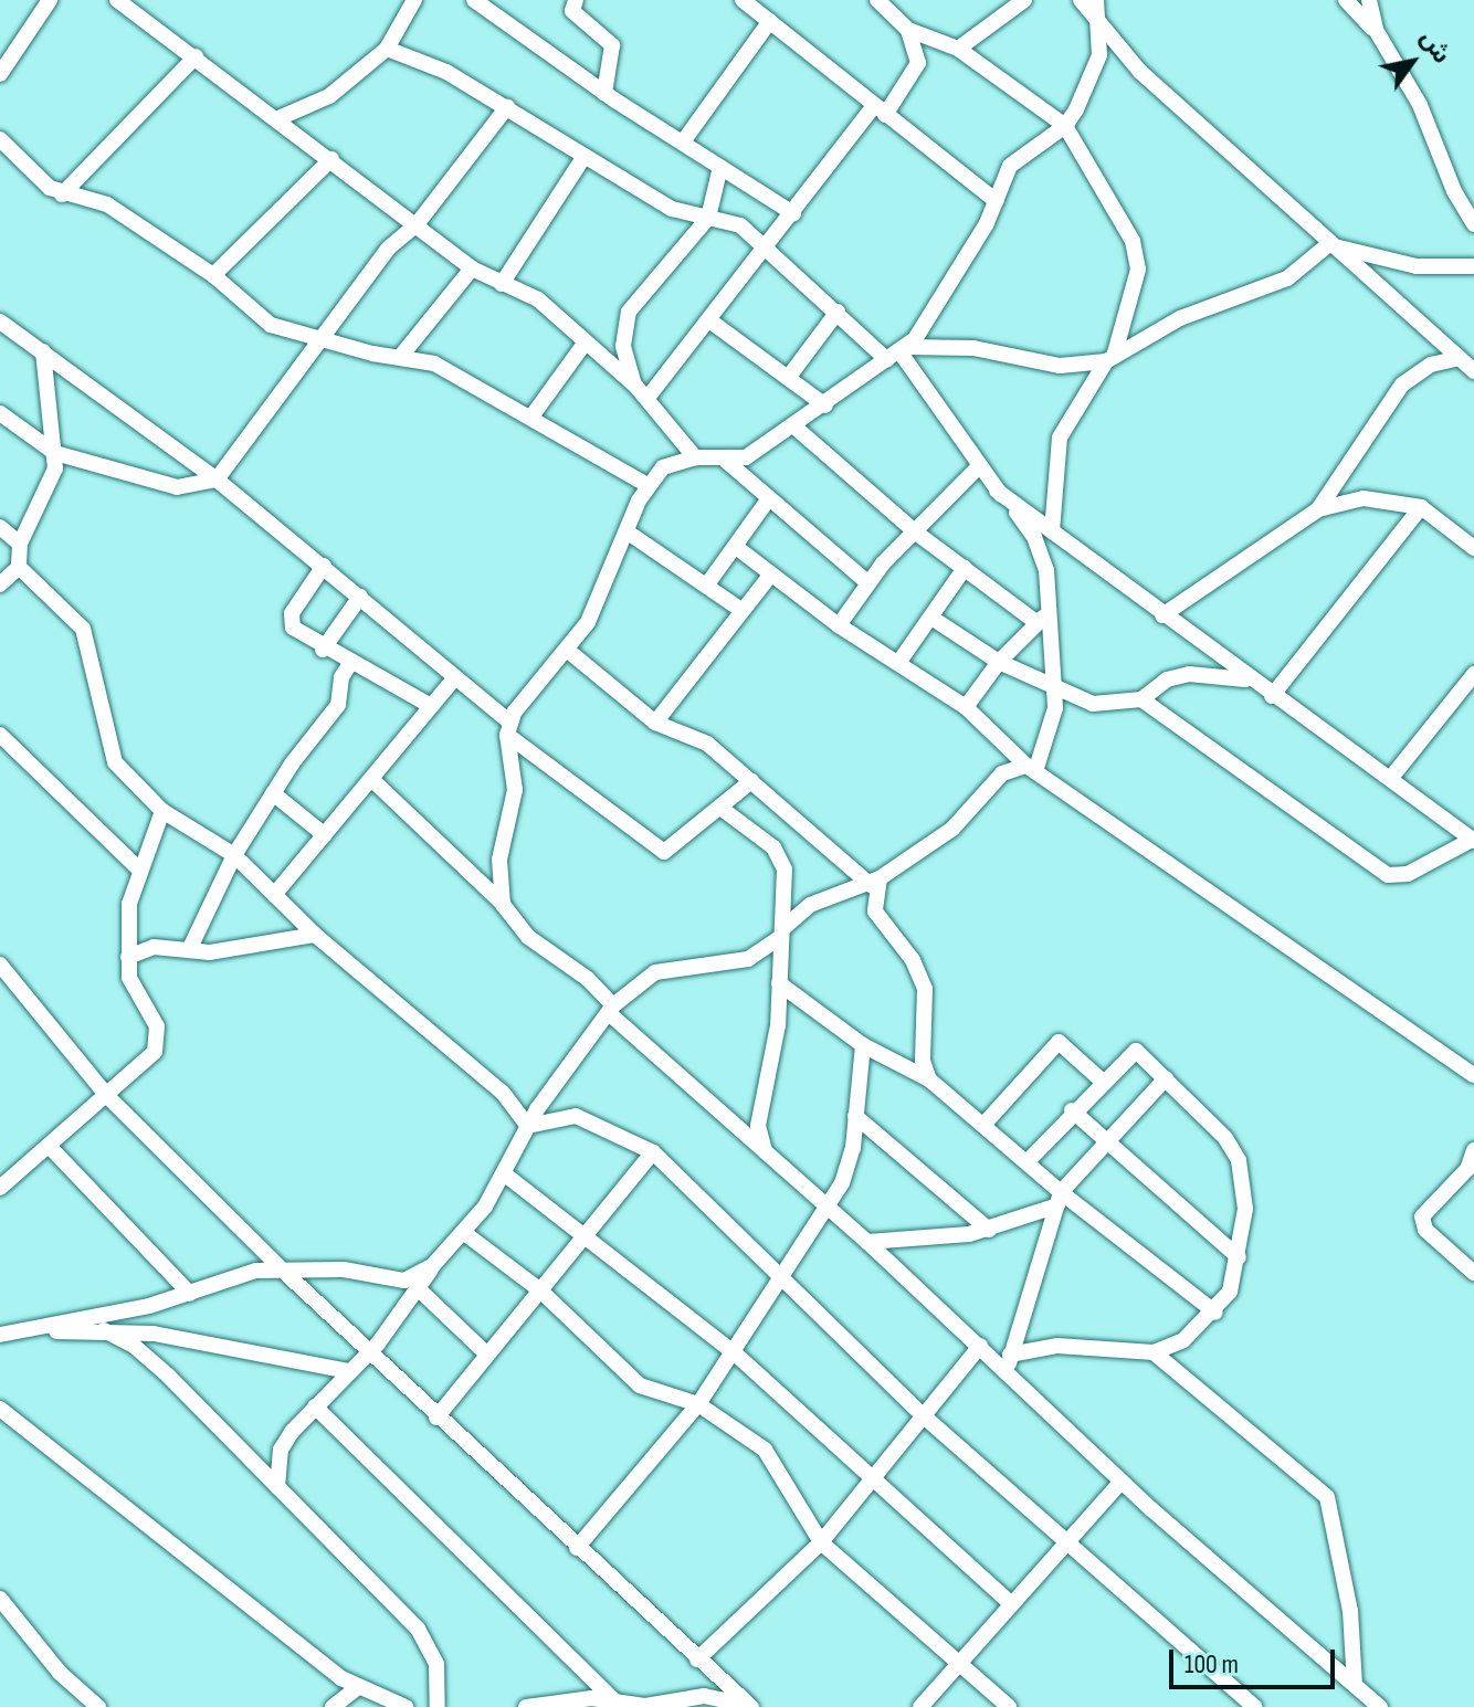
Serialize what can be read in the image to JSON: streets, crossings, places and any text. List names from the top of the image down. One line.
{"scale_bar":"100 m","north":"top right"}
